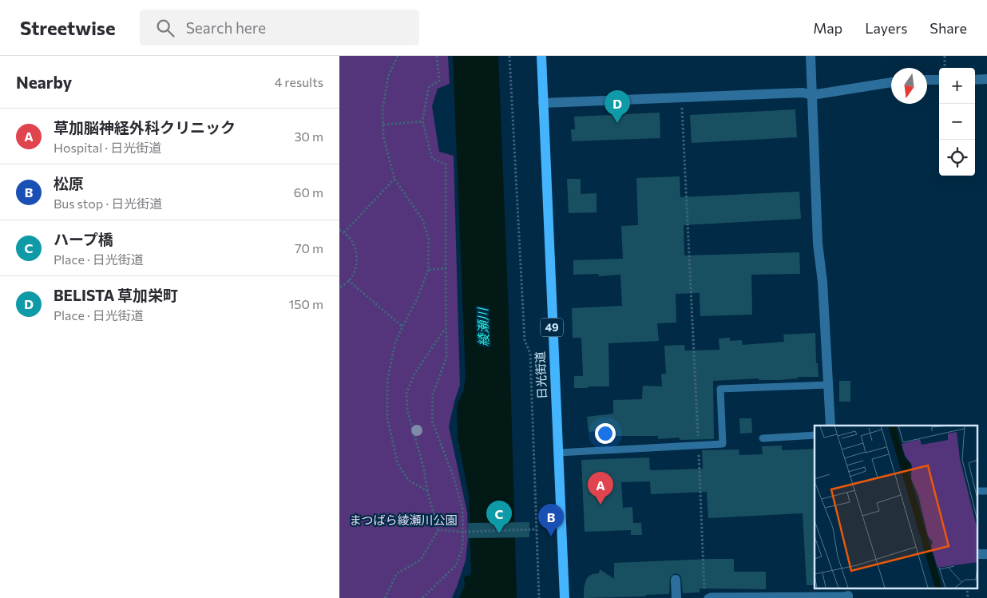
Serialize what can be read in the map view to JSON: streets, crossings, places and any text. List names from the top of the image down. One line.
{"streets":{"main road":["49","日光街道"]},"water":["綾瀬川"],"parks":["まつばら綾瀬川公園"],"north":"bottom","page":{"header":"Streetwise","search":"Search here","nav":["Map","Layers","Share"],"heading":["Nearby","4 results"],"map_buttons":["+","−"],"pins":["D","A","C","B"],"list":[{"mark":"A","name":"草加脳神経外科クリニック","note":"Hospital · 日光街道","value":"30 m"},{"mark":"B","name":"松原","note":"Bus stop · 日光街道","value":"60 m"},{"mark":"C","name":"ハープ橋","note":"Place · 日光街道","value":"70 m"},{"mark":"D","name":"BELISTA 草加栄町","note":"Place · 日光街道","value":"150 m"}]}}
